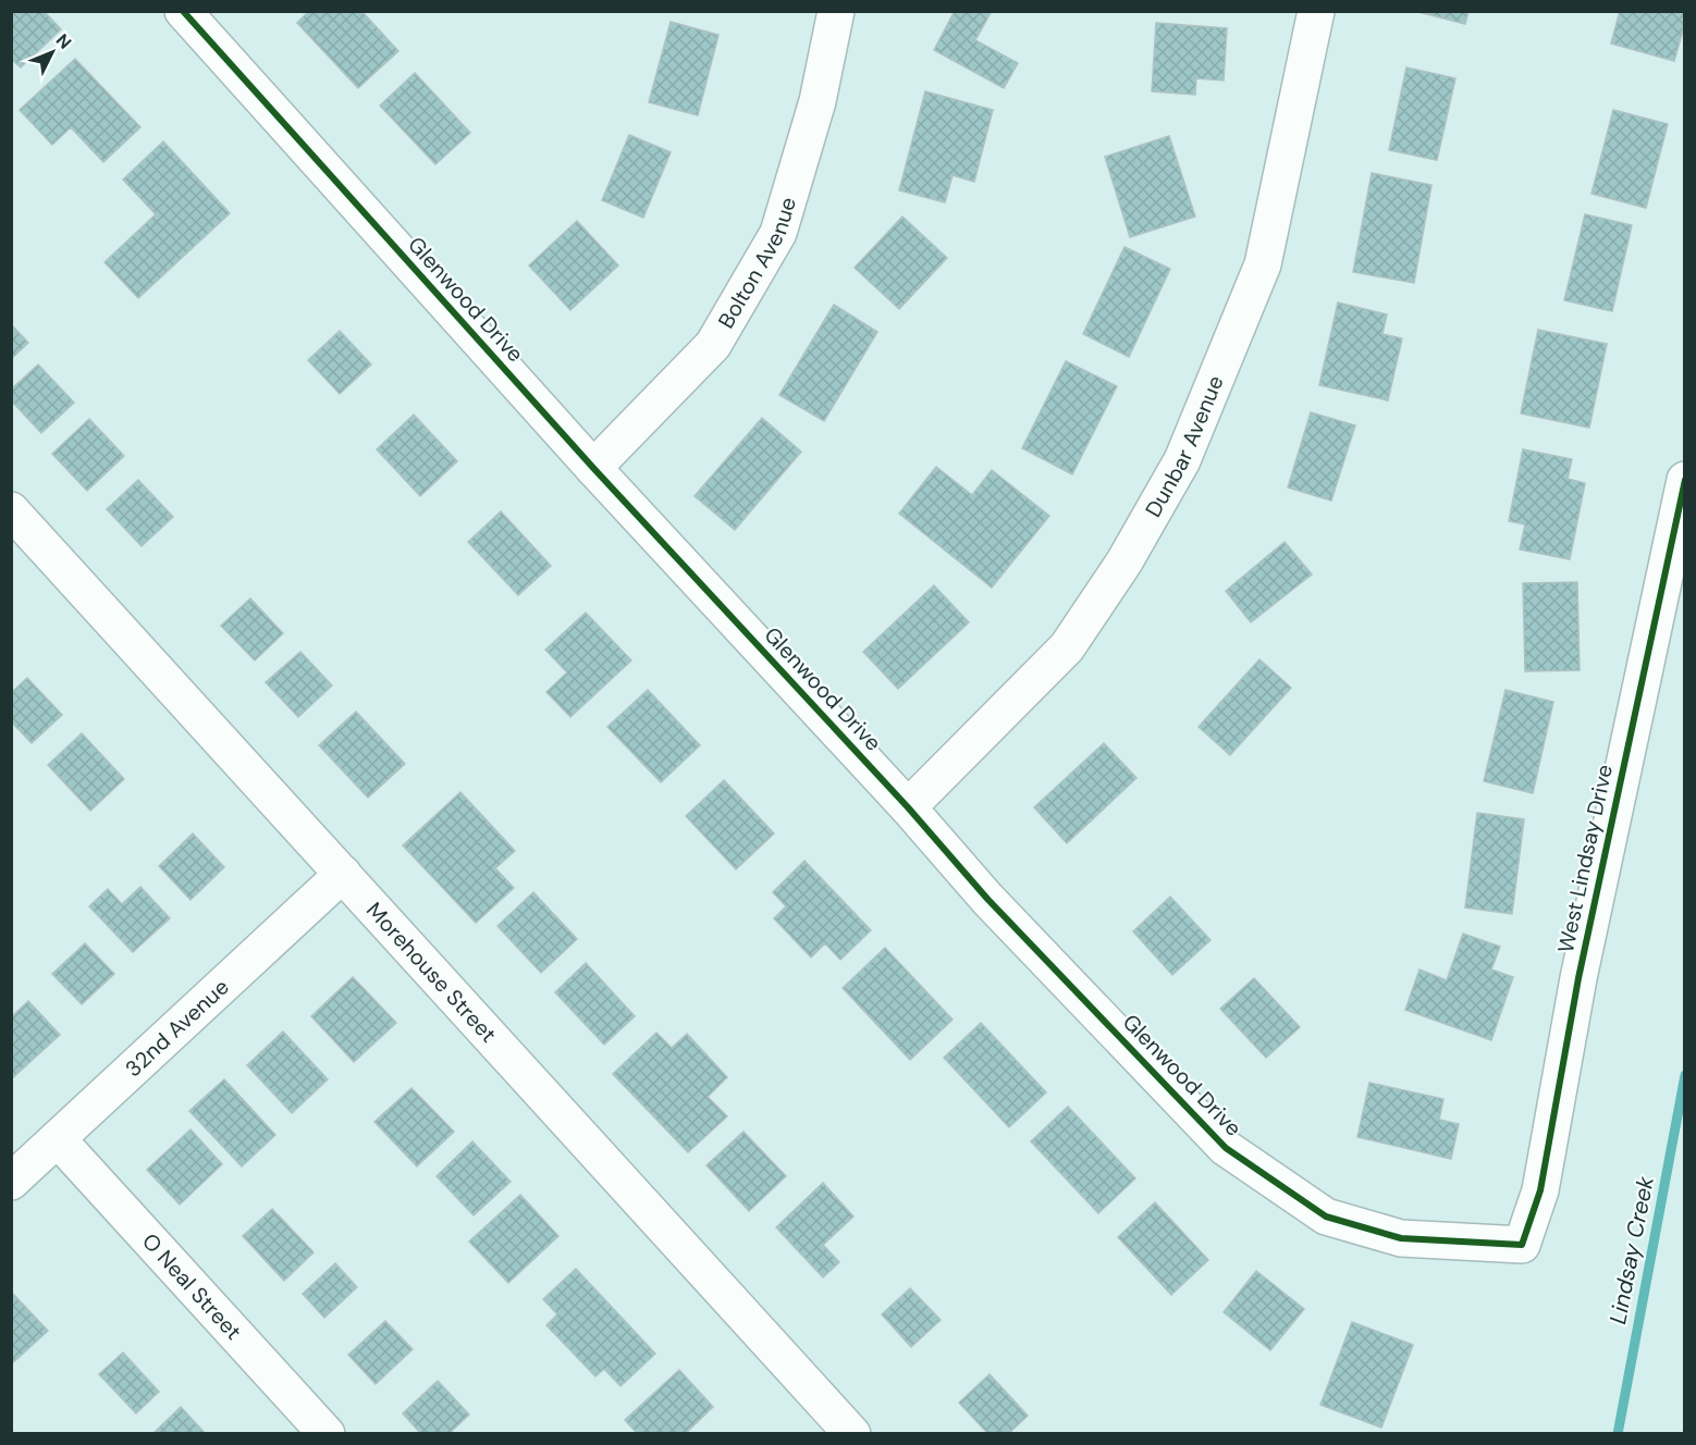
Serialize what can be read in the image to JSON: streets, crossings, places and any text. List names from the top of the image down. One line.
{"streets":{"street":["Bolton Avenue","Glenwood Drive","Dunbar Avenue","West Lindsay Drive","Morehouse Street","32nd Avenue","O Neal Street"]},"crossings":[["Bolton Avenue","Glenwood Drive"],["Glenwood Drive","Dunbar Avenue"],["Glenwood Drive","West Lindsay Drive"],["Morehouse Street","32nd Avenue"],["32nd Avenue","O Neal Street"]],"water":["Lindsay Creek"],"north":"top right"}
